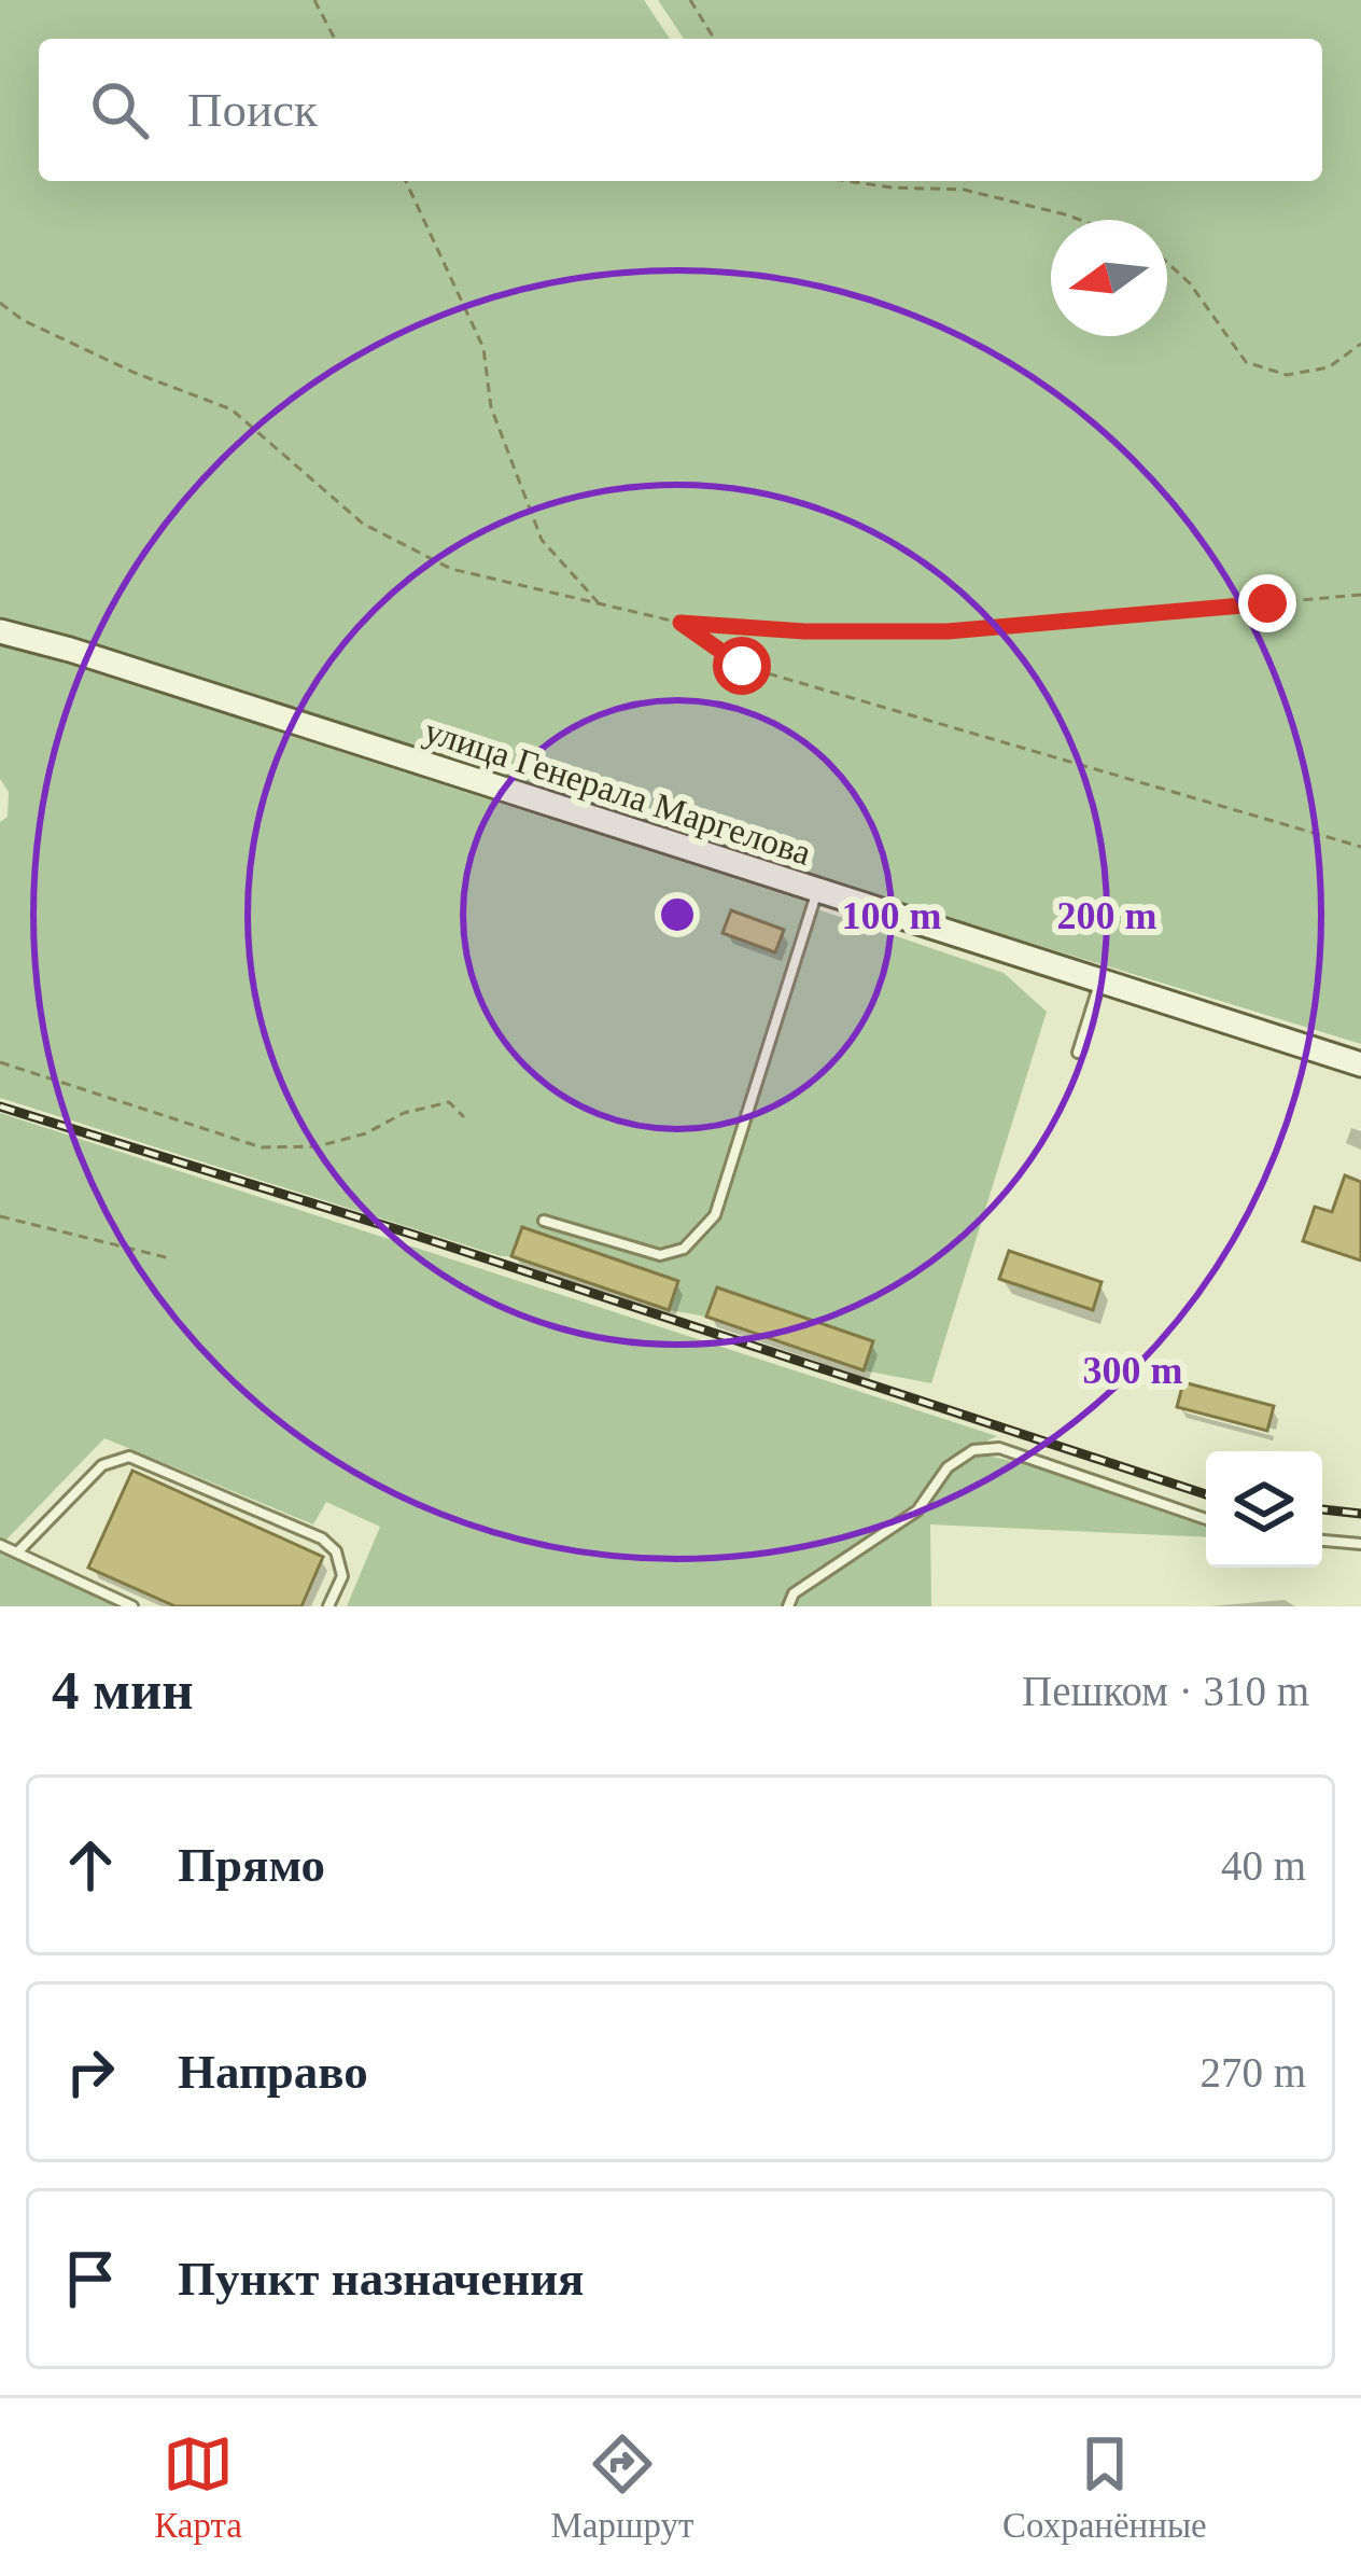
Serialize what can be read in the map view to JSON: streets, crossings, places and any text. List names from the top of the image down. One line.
{"streets":{"main road":["улица Генерала Маргелова"]},"north":"left","page":{"search":"Поиск","heading":["4 мин","Пешком · 310 m"],"list":[["Прямо","40 m"],["Направо","270 m"],"Пункт назначения"],"nav":["Карта","Маршрут","Сохранённые"]},"rings":["100 m","200 m","300 m"]}
